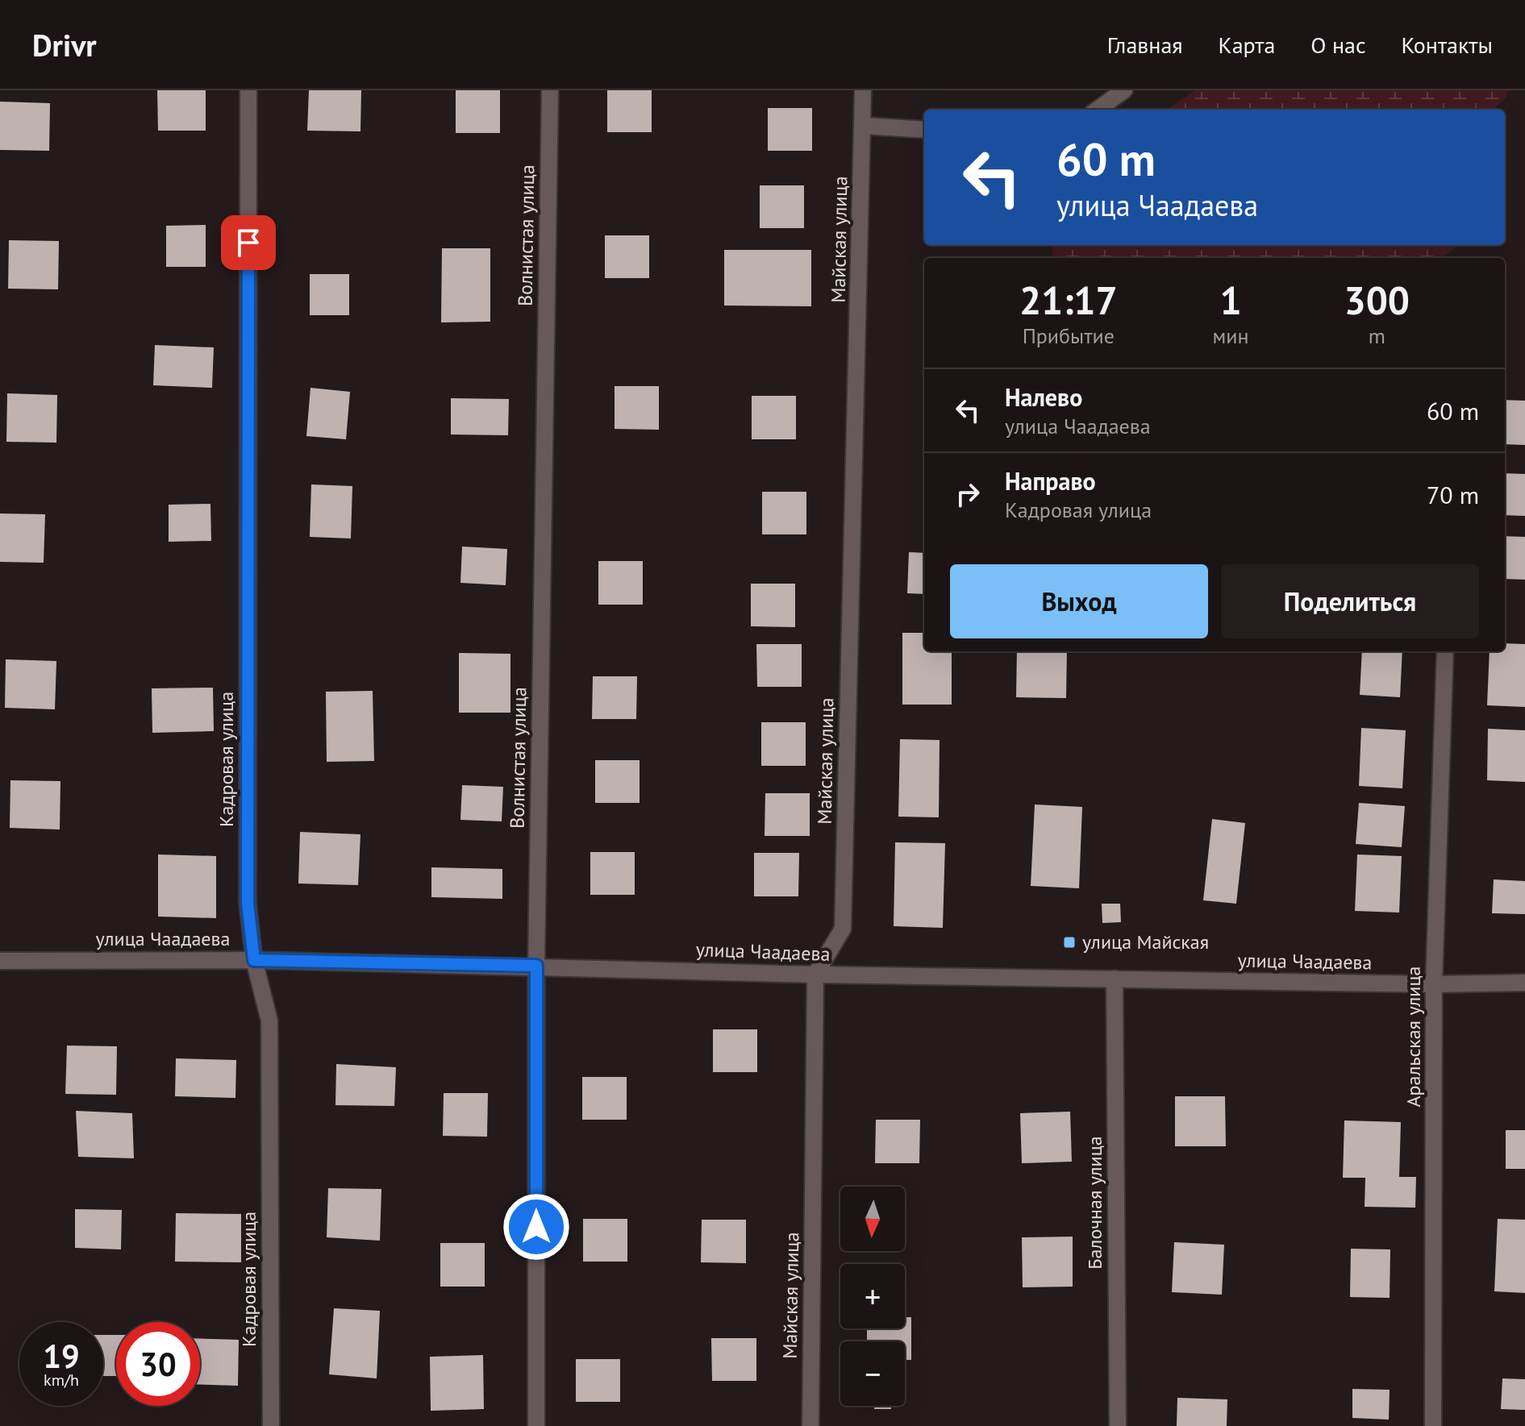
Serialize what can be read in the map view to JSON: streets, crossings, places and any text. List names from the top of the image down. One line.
{"streets":{"street":["Волнистая улица","Майская улица","Кадровая улица","улица Чаадаева","Аральская улица","Балочная улица"]},"crossings":[["Волнистая улица","улица Чаадаева"],["Майская улица","улица Чаадаева"],["Кадровая улица","улица Чаадаева"],["улица Чаадаева","Аральская улица"],["улица Чаадаева","Балочная улица"]],"places":{"transit":["улица Майская"]},"north":"bottom","page":{"header":"Drivr","nav":["Главная","Карта","О нас","Контакты"],"turn":["60 m","улица Чаадаева"],"eta":["21:17","Прибытие","1","мин","300","m"],"list":[{"name":"Налево","note":"улица Чаадаева","value":"60 m"},{"name":"Направо","note":"Кадровая улица","value":"70 m"}],"buttons":["Выход","Поделиться"],"map_buttons":["+","−"],"speed":"19 km/h","limit":"30"}}
